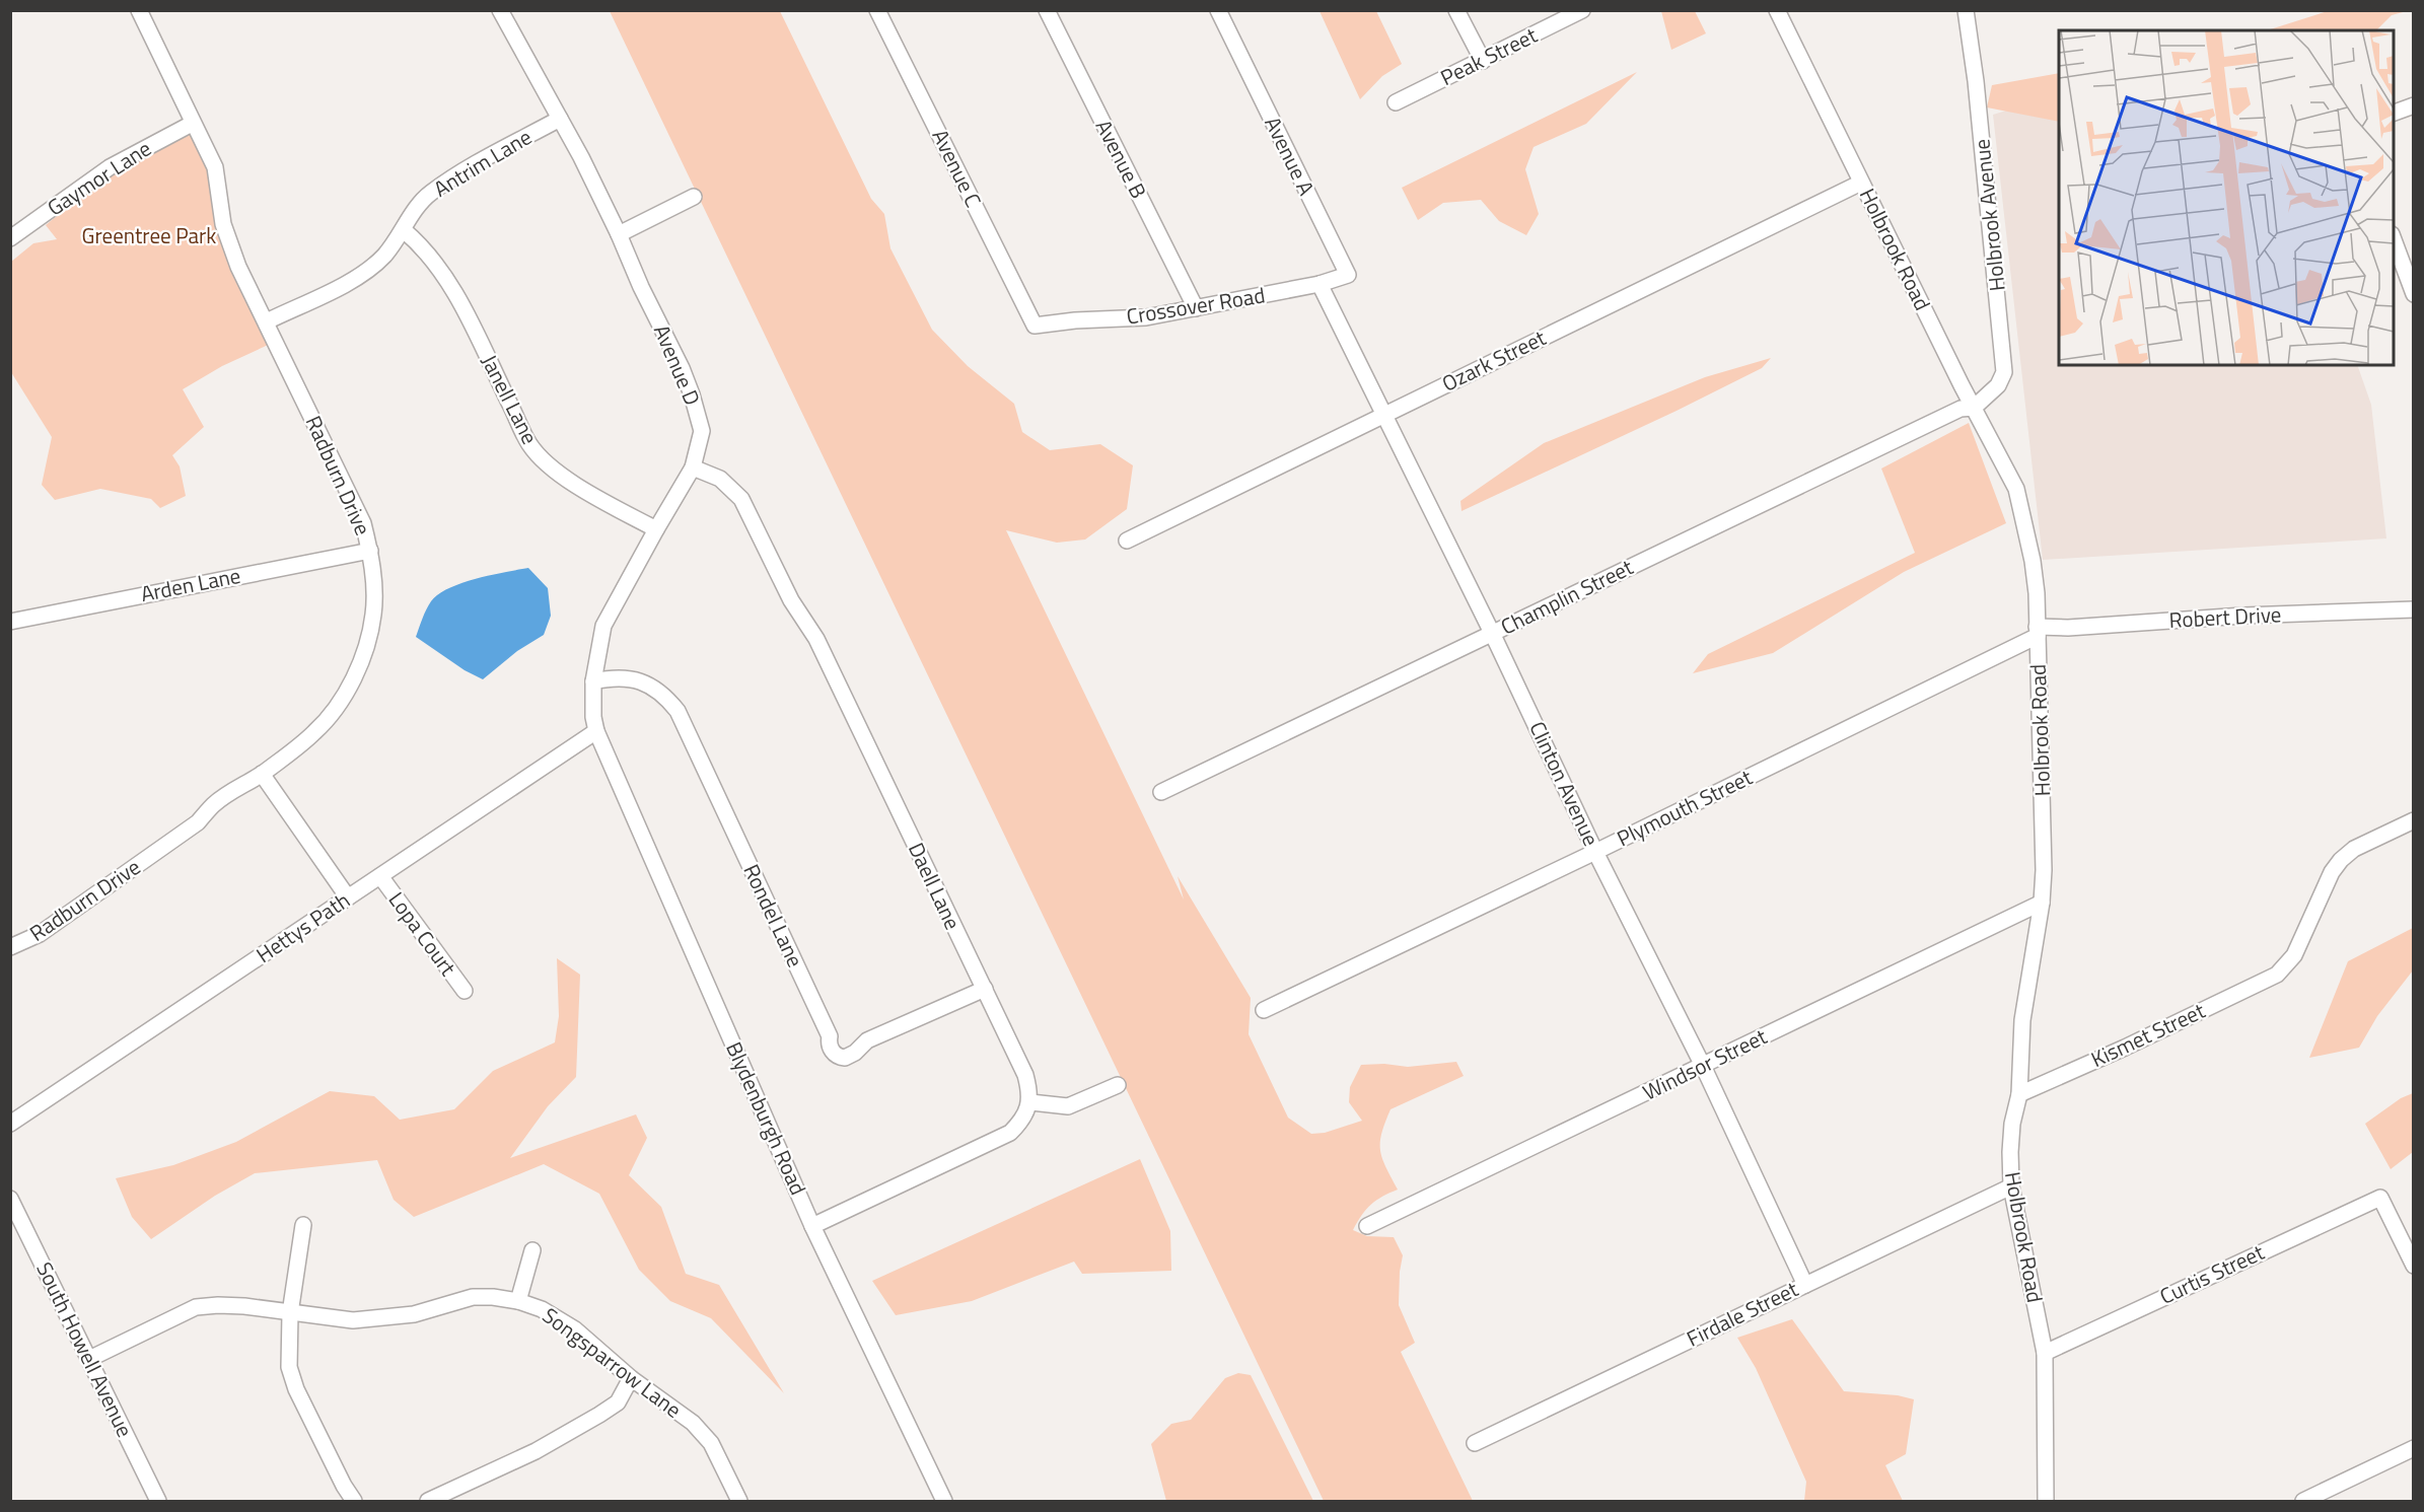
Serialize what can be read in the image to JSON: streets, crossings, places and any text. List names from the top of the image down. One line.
{"streets":{"street":["Peak Street","Avenue A","Avenue B","Antrim Lane","Avenue C","Gaymor Lane","Holbrook Avenue","Holbrook Road","Crossover Road","Ozark Street","Avenue D","Janell Lane","Radburn Drive","Arden Lane","Champlin Street","Robert Drive","Clinton Avenue","Plymouth Street","Daell Lane","Rondel Lane","Hettys Path","Lopa Court","Kismet Street","Windsor Street","Blydenburgh Road","Curtis Street","Firdale Street","South Howell Avenue","Songsparrow Lane"]},"crossings":[["Avenue A","Crossover Road"],["Avenue A","Clinton Avenue"],["Avenue B","Crossover Road"],["Antrim Lane","Avenue D"],["Antrim Lane","Janell Lane"],["Antrim Lane","Radburn Drive"],["Avenue C","Crossover Road"],["Gaymor Lane","Radburn Drive"],["Holbrook Avenue","Holbrook Road"],["Holbrook Avenue","Champlin Street"],["Holbrook Road","Ozark Street"],["Holbrook Road","Champlin Street"],["Holbrook Road","Robert Drive"],["Holbrook Road","Plymouth Street"],["Holbrook Road","Kismet Street"],["Holbrook Road","Windsor Street"],["Holbrook Road","Curtis Street"],["Holbrook Road","Firdale Street"],["Crossover Road","Clinton Avenue"],["Ozark Street","Clinton Avenue"],["Avenue D","Janell Lane"],["Avenue D","Daell Lane"],["Avenue D","Rondel Lane"],["Avenue D","Hettys Path"],["Avenue D","Blydenburgh Road"],["Radburn Drive","Arden Lane"],["Champlin Street","Clinton Avenue"],["Robert Drive","Plymouth Street"],["Clinton Avenue","Plymouth Street"],["Clinton Avenue","Windsor Street"],["Clinton Avenue","Firdale Street"],["Daell Lane","Rondel Lane"],["Hettys Path","Lopa Court"],["Hettys Path","Blydenburgh Road"],["South Howell Avenue","Songsparrow Lane"]],"parks":["Greentree Park"]}
